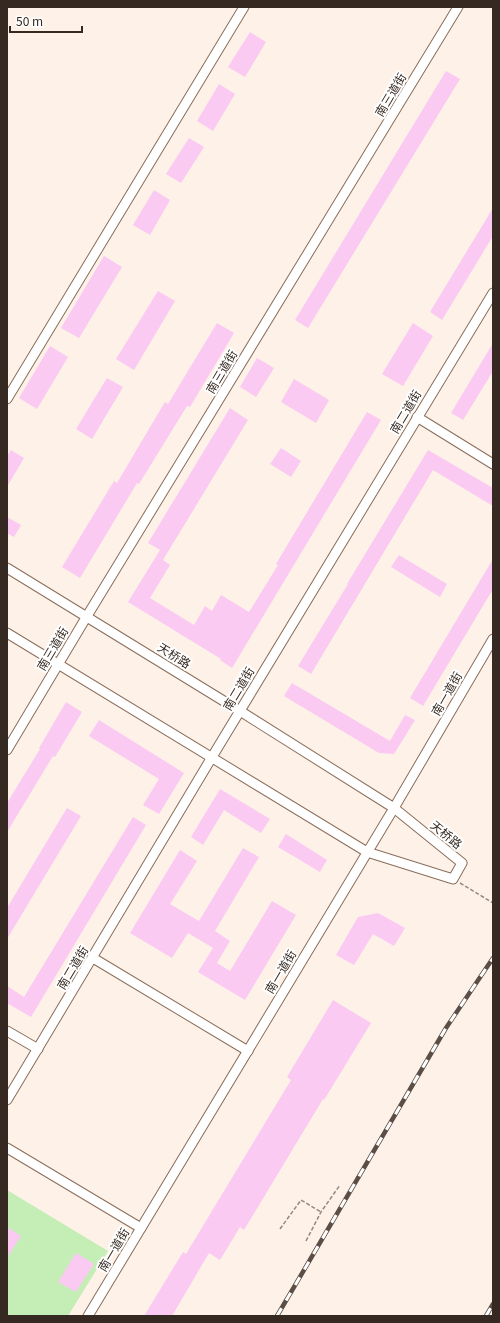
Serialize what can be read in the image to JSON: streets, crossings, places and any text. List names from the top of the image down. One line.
{"streets":{"street":["南三道街","南二道街","天桥路","南一道街"]},"crossings":[["南三道街","天桥路"],["南二道街","天桥路"],["天桥路","南一道街"]],"scale_bar":"50 m"}
